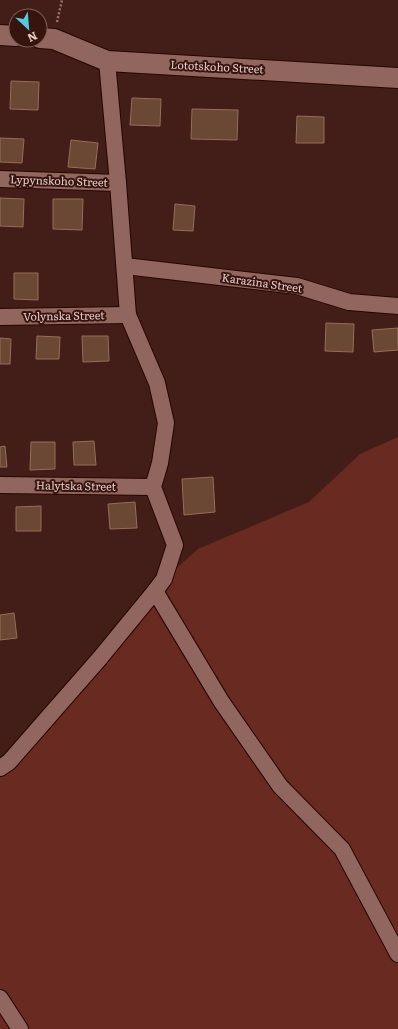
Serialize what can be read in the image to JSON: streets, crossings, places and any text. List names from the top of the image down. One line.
{"streets":{"street":["Lototskoho Street","Lypynskoho Street","Karazina Street","Volynska Street","Halytska Street"]},"north":"bottom right"}
